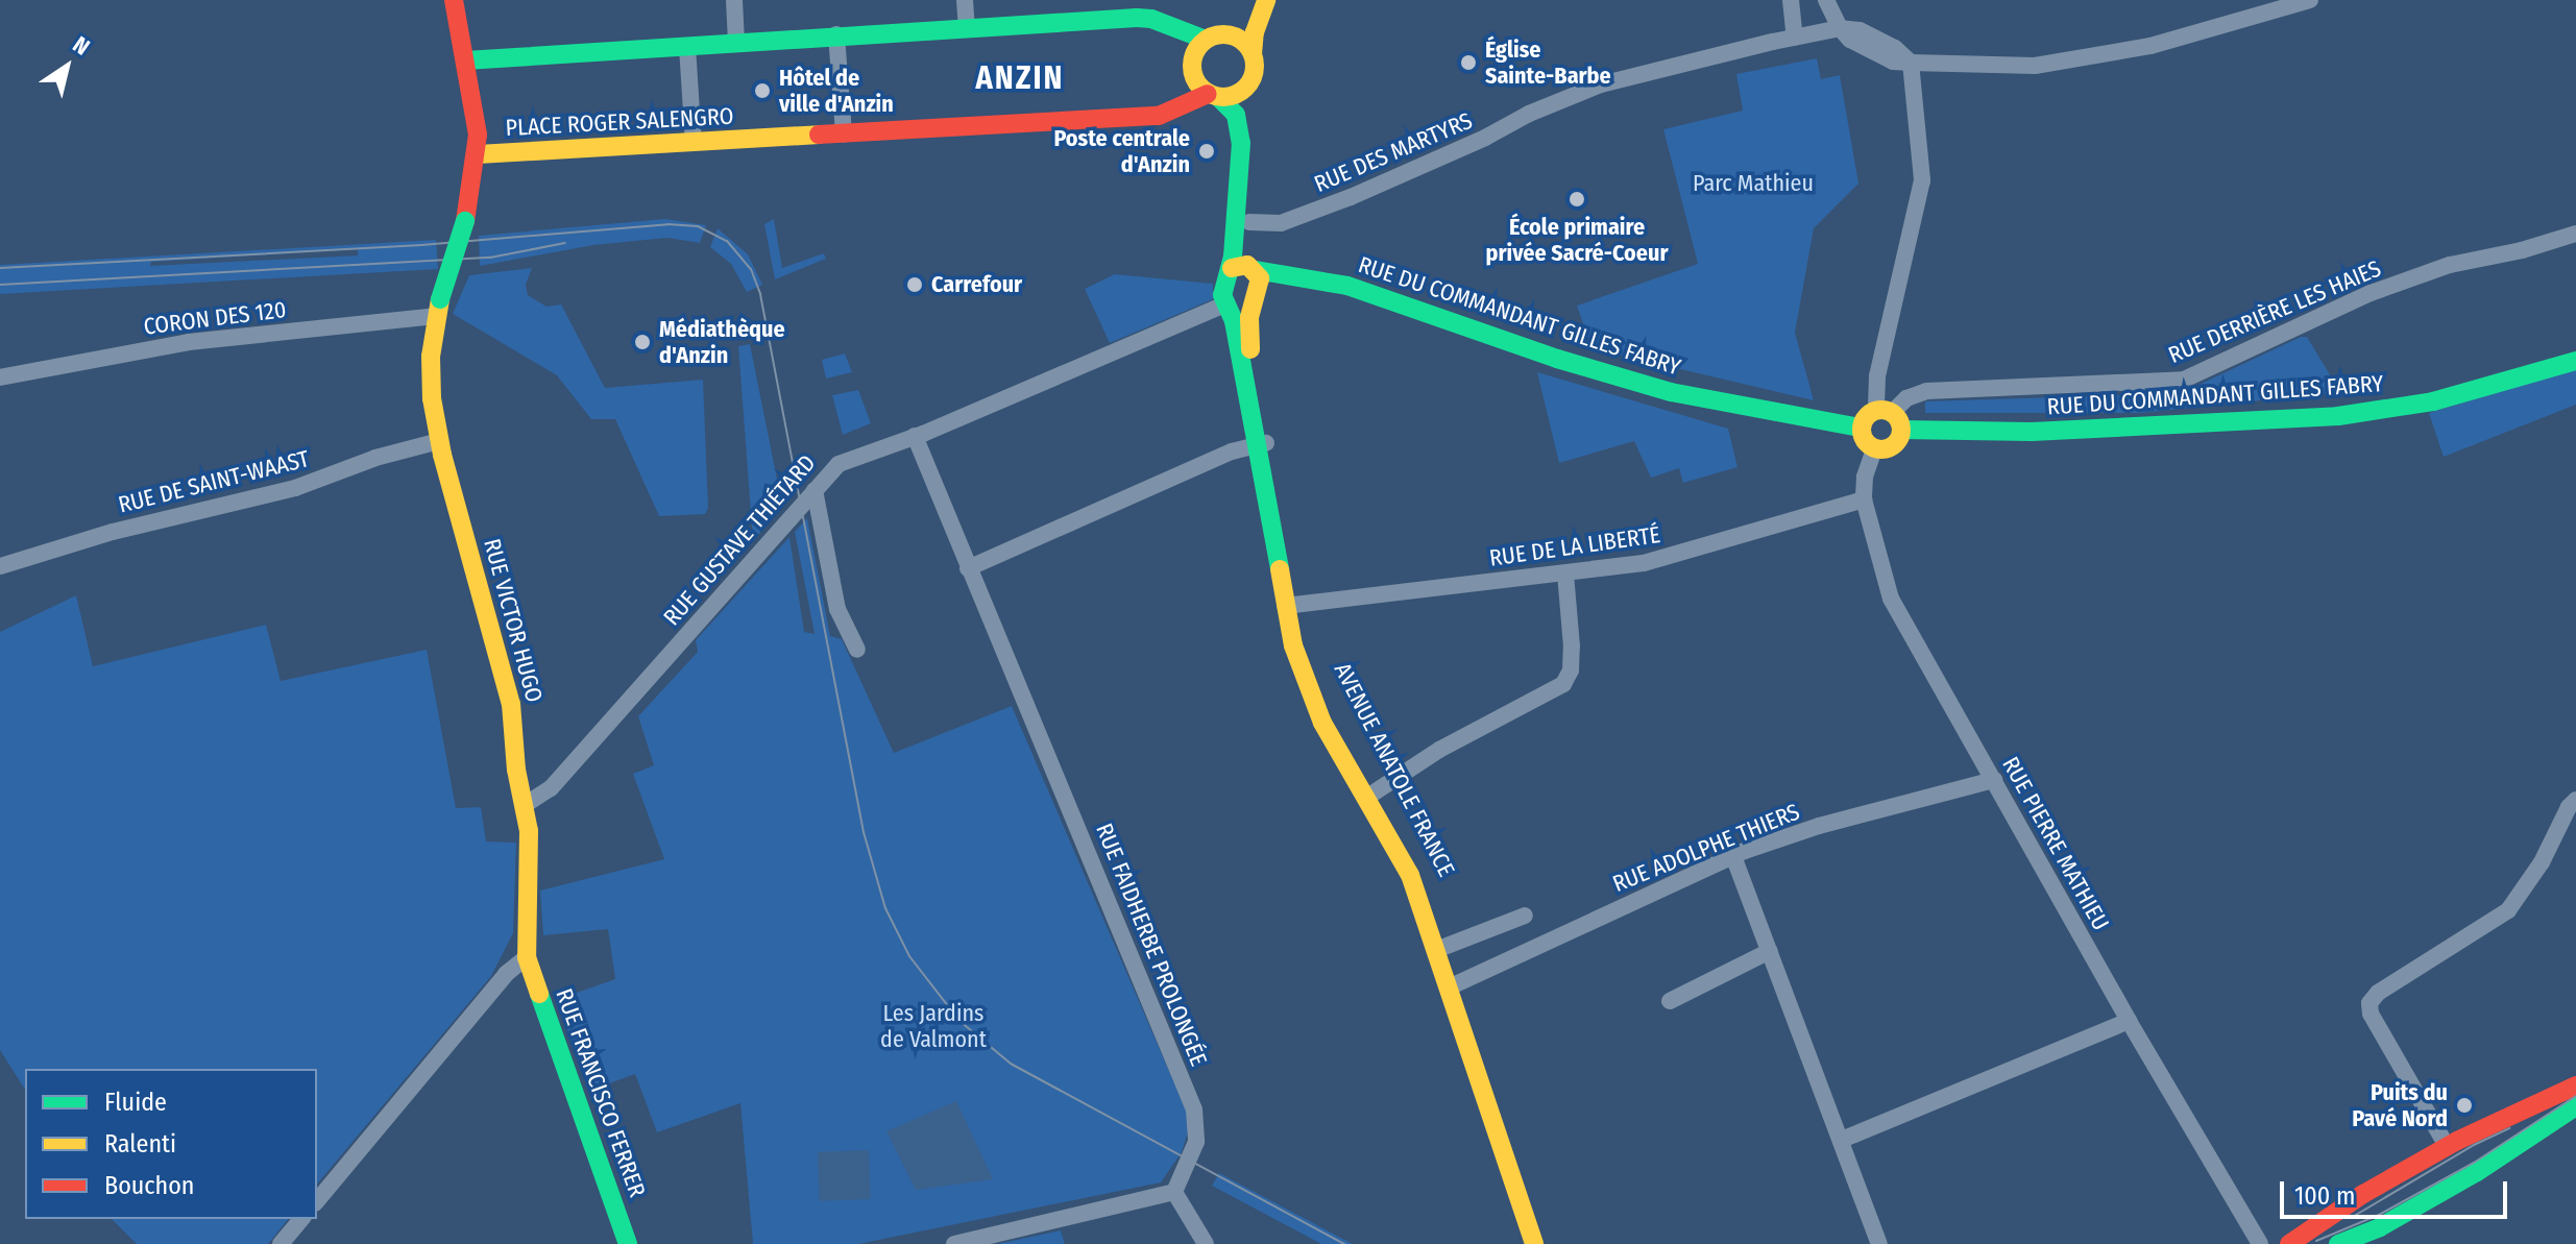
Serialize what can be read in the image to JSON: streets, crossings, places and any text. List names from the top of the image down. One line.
{"streets":{"street":["PLACE ROGER SALENGRO","RUE DES MARTYRS","RUE DERRIÈRE LES HAIES","RUE DU COMMANDANT GILLES FABRY","CORON DES 120","RUE DE SAINT-WAAST","RUE GUSTAVE THIÉTARD","RUE DE LA LIBERTÉ","RUE VICTOR HUGO","AVENUE ANATOLE FRANCE","RUE PIERRE MATHIEU","RUE ADOLPHE THIERS","RUE FAIDHERBE PROLONGÉE","RUE FRANCISCO FERRER"]},"crossings":[["PLACE ROGER SALENGRO","RUE VICTOR HUGO"],["PLACE ROGER SALENGRO","AVENUE ANATOLE FRANCE"],["RUE DES MARTYRS","AVENUE ANATOLE FRANCE"],["RUE DERRIÈRE LES HAIES","RUE DU COMMANDANT GILLES FABRY"],["RUE DERRIÈRE LES HAIES","RUE PIERRE MATHIEU"],["RUE DU COMMANDANT GILLES FABRY","RUE GUSTAVE THIÉTARD"],["RUE DU COMMANDANT GILLES FABRY","AVENUE ANATOLE FRANCE"],["RUE DU COMMANDANT GILLES FABRY","RUE PIERRE MATHIEU"],["CORON DES 120","RUE VICTOR HUGO"],["RUE DE SAINT-WAAST","RUE VICTOR HUGO"],["RUE GUSTAVE THIÉTARD","RUE VICTOR HUGO"],["RUE GUSTAVE THIÉTARD","AVENUE ANATOLE FRANCE"],["RUE GUSTAVE THIÉTARD","RUE FAIDHERBE PROLONGÉE"],["RUE DE LA LIBERTÉ","AVENUE ANATOLE FRANCE"],["RUE DE LA LIBERTÉ","RUE PIERRE MATHIEU"],["RUE VICTOR HUGO","RUE FRANCISCO FERRER"],["AVENUE ANATOLE FRANCE","RUE ADOLPHE THIERS"],["RUE PIERRE MATHIEU","RUE ADOLPHE THIERS"]],"districts":["ANZIN"],"parks":["Parc Mathieu","Les Jardins de Valmont"],"places":["Église Sainte-Barbe","Hôtel de ville d'Anzin","Poste centrale d'Anzin","École primaire privée Sacré-Coeur","Carrefour","Médiathèque d'Anzin","Puits du Pavé Nord"],"legend":["Fluide","Ralenti","Bouchon"],"scale_bar":"100 m","north":"top right"}
